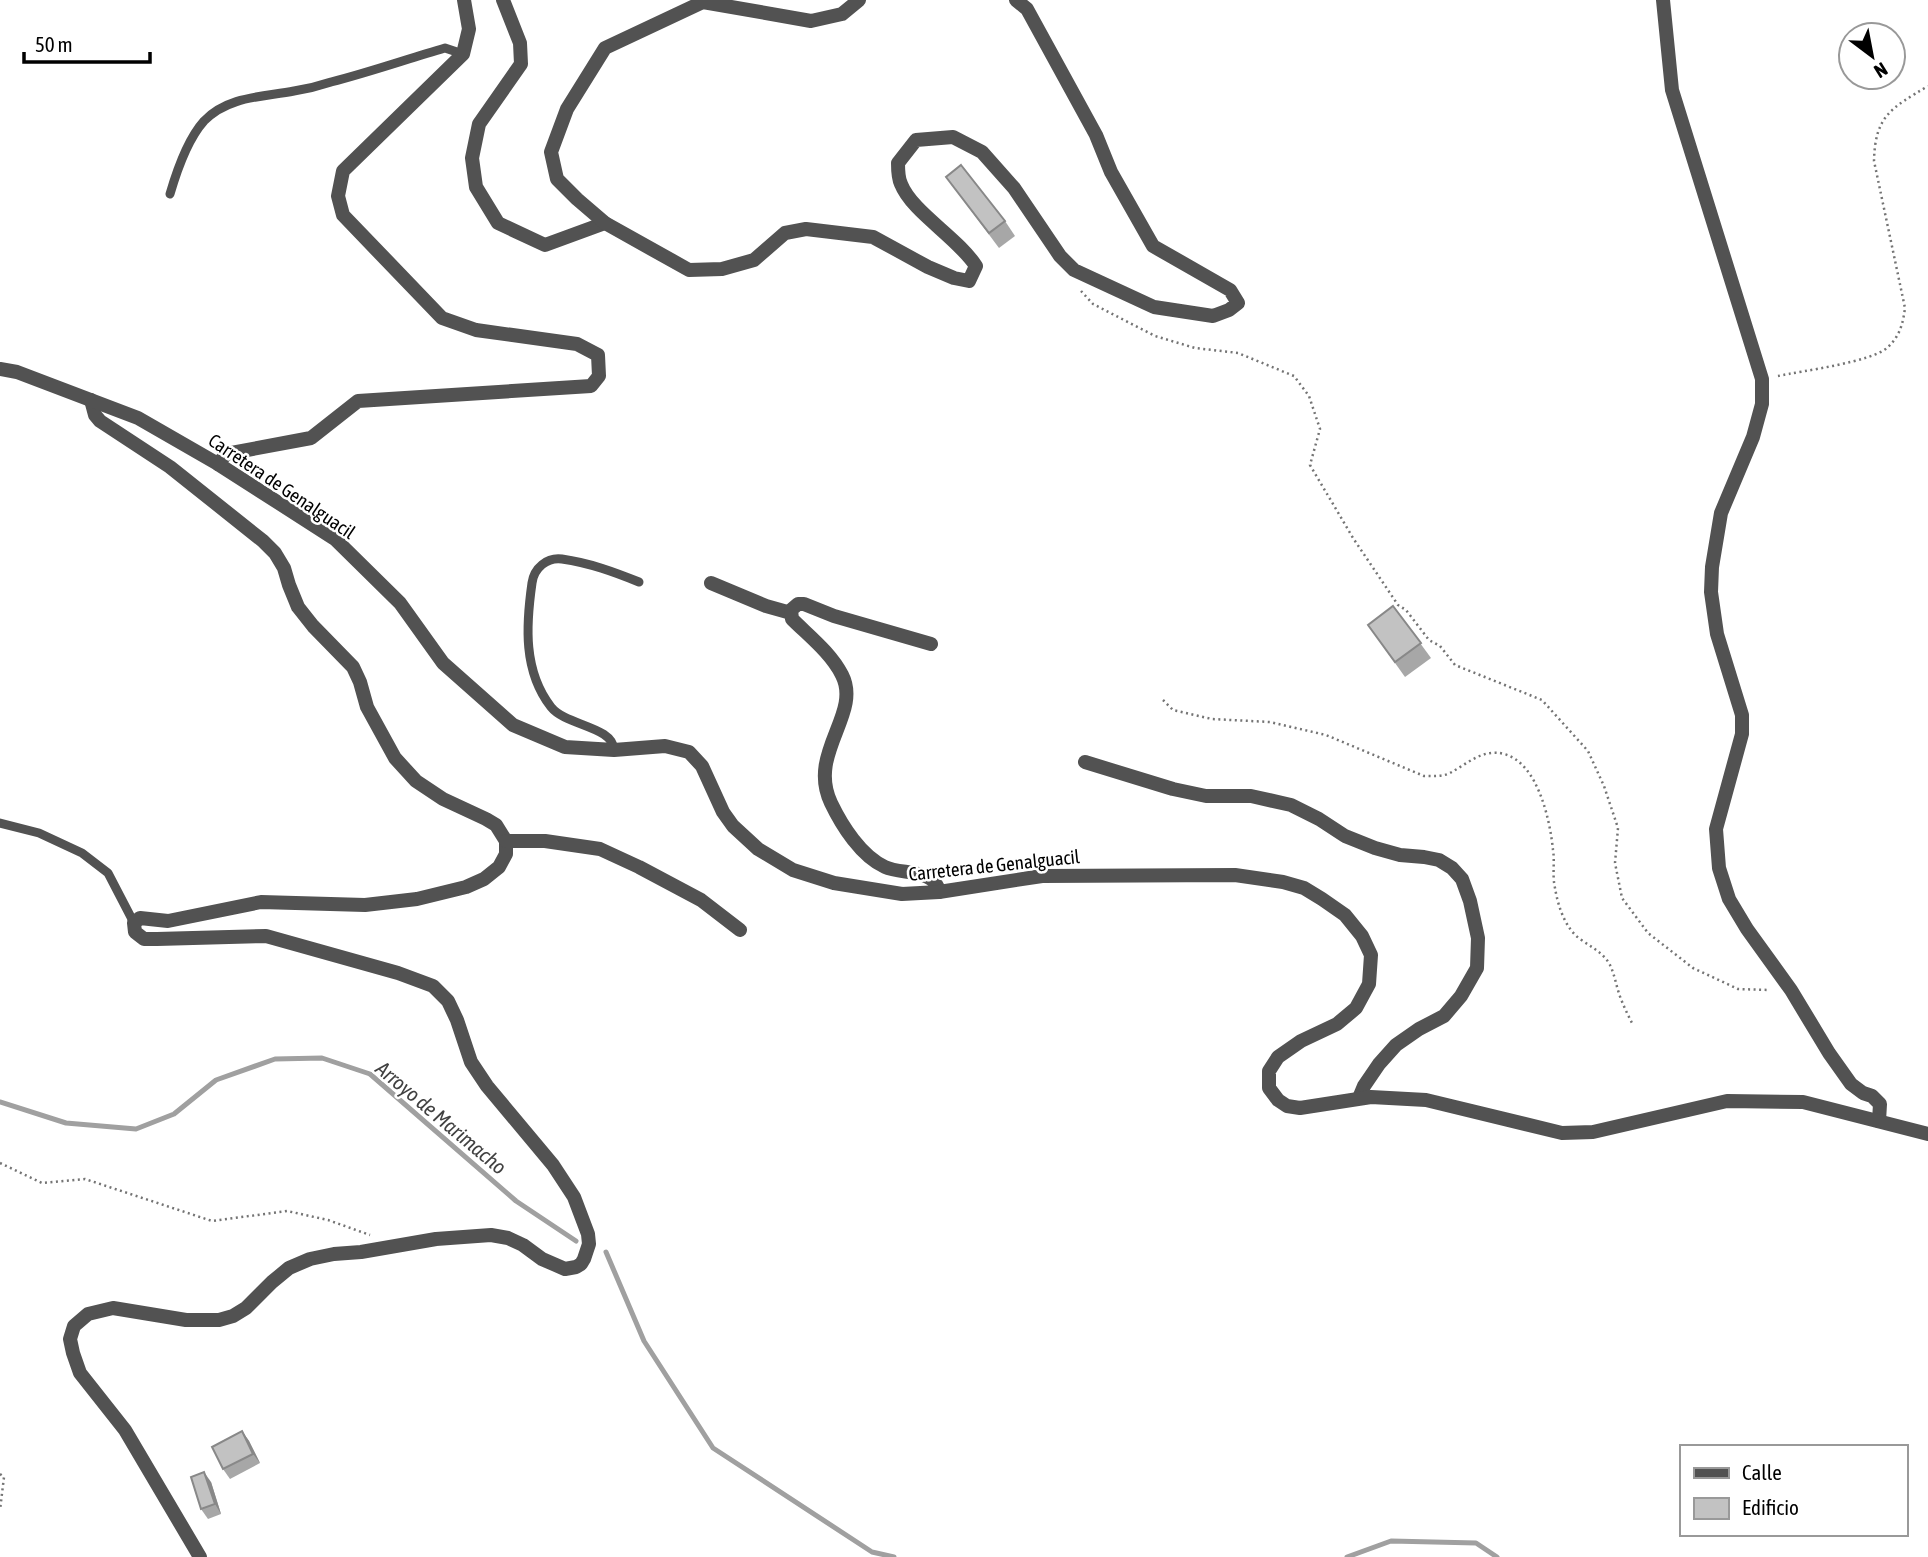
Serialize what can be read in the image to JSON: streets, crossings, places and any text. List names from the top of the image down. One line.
{"streets":{"street":["Carretera de Genalguacil"]},"water":["Arroyo de Marimacho"],"legend":["Calle","Edificio"],"scale_bar":"50 m","north":"bottom right"}
